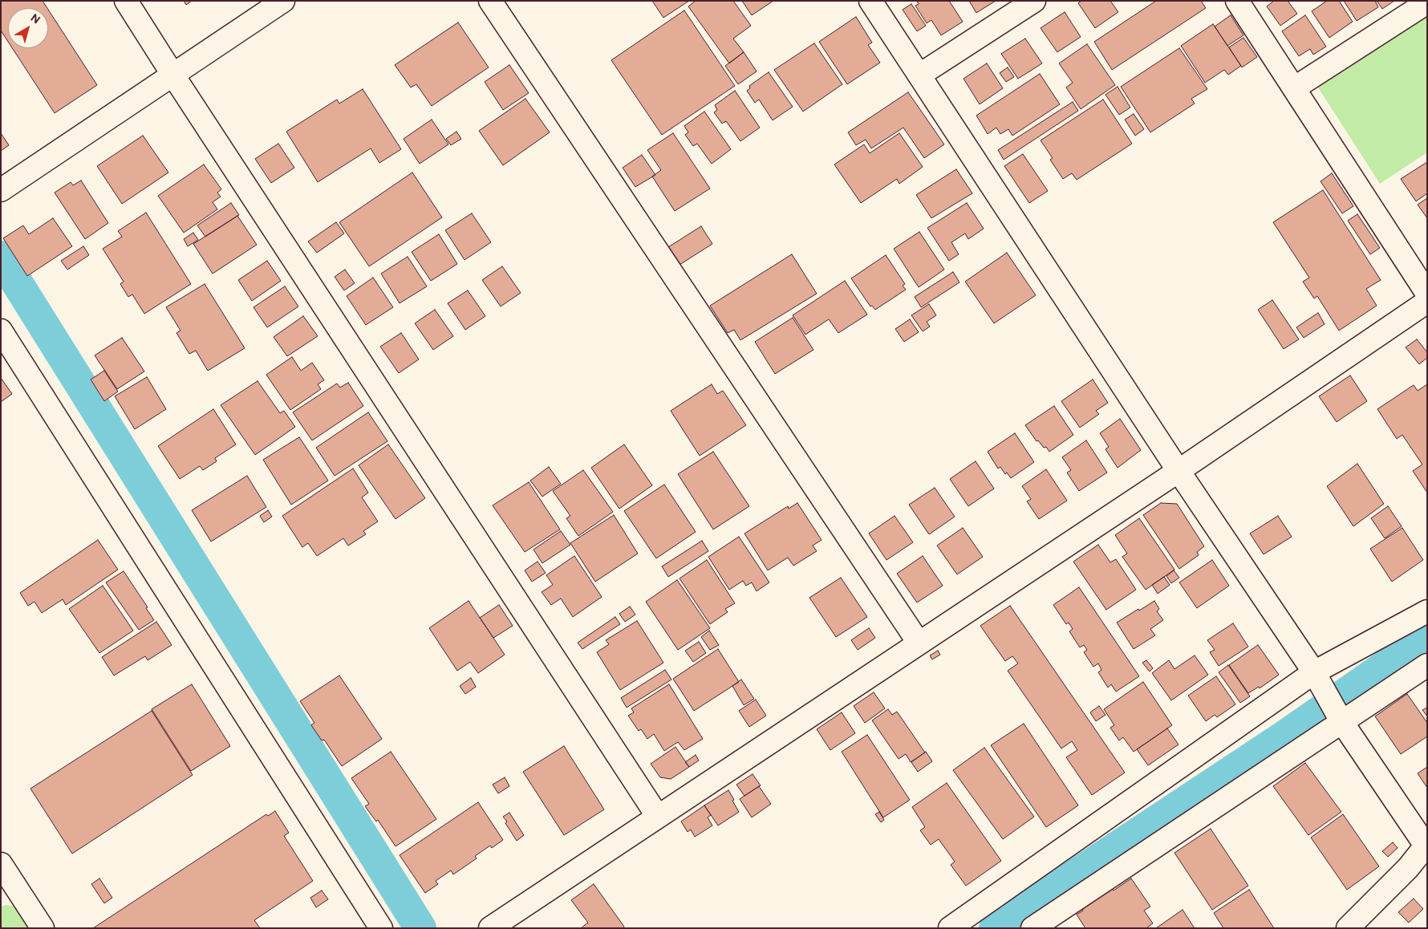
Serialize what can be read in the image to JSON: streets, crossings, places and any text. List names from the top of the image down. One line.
{"north":"top right"}
